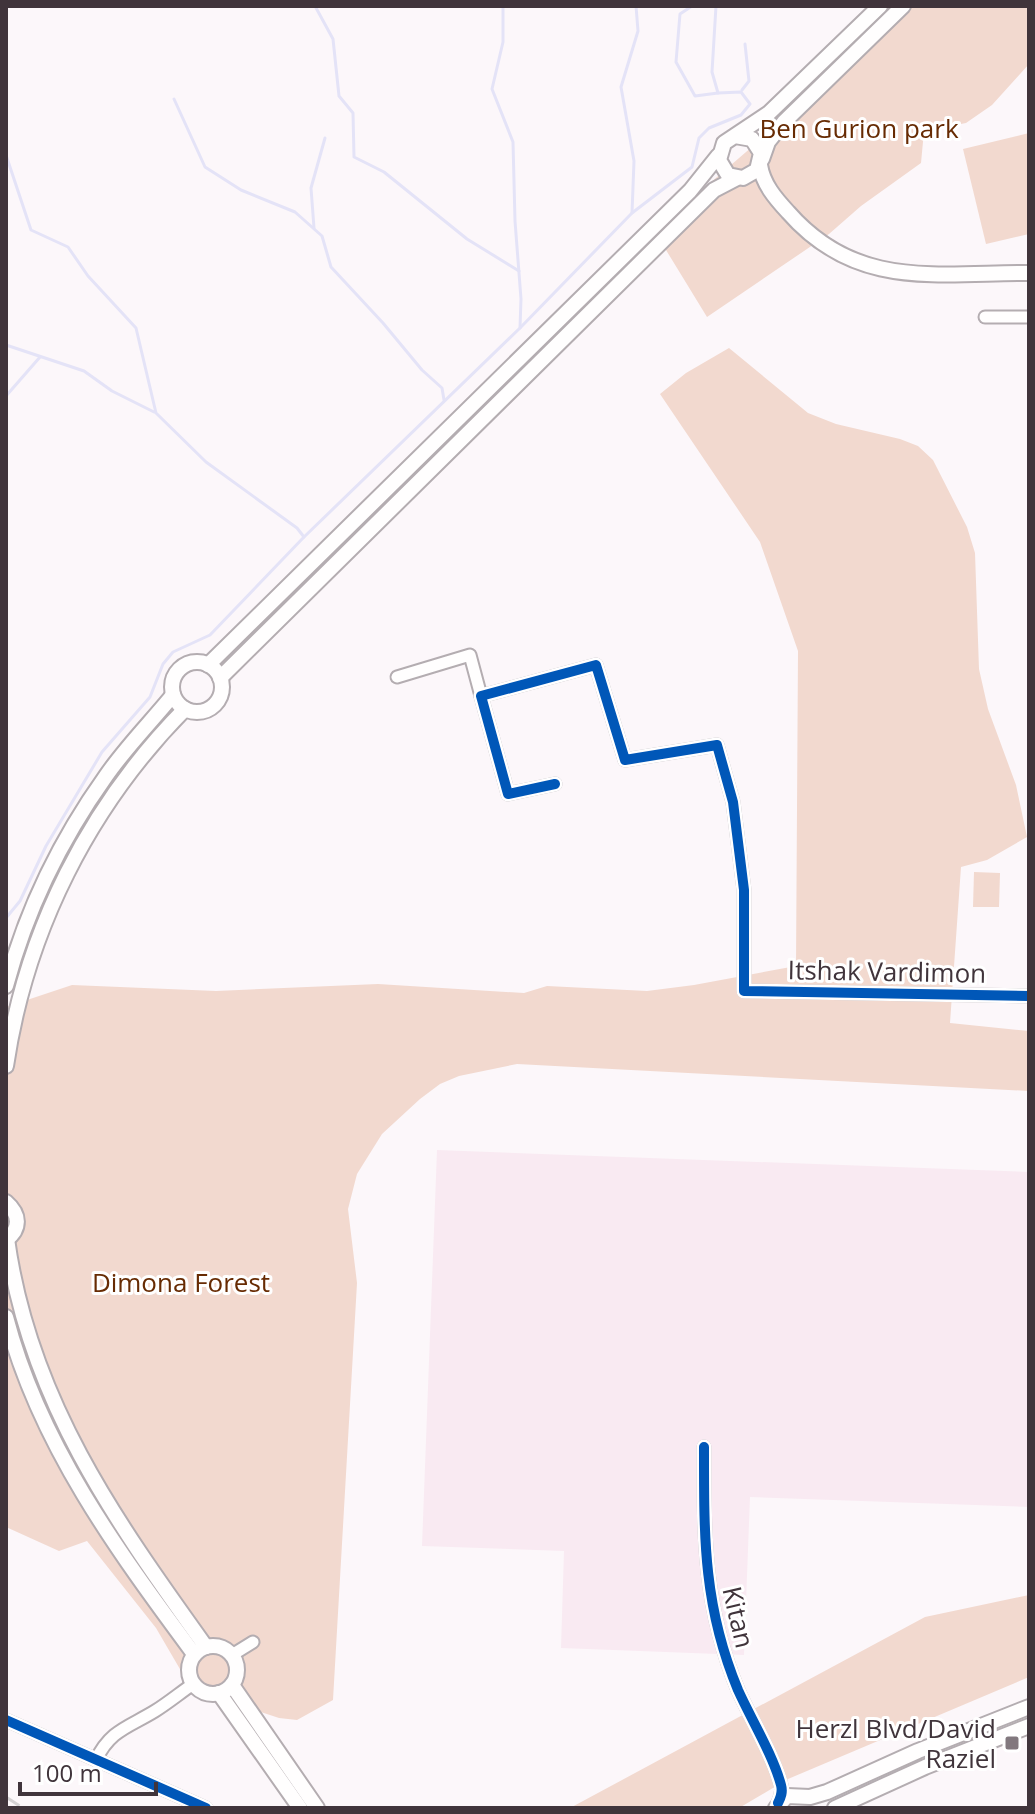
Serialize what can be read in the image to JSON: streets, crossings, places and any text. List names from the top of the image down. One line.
{"streets":{"street":["Itshak Vardimon","Kitan"]},"parks":["Ben Gurion park","Dimona Forest"],"places":{"transit":["Herzl Blvd/David Raziel"]},"scale_bar":"100 m"}
